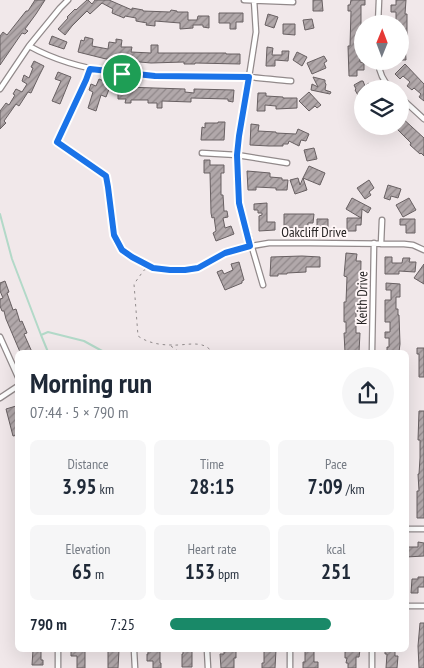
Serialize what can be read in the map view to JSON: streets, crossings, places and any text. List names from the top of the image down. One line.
{"streets":{"street":["Oakcliff Drive","Keith Drive"]},"crossings":[["Oakcliff Drive","Keith Drive"]],"north":"top","page":{"heading":["Morning run","07:44 · 5 × 790 m"],"stats":[["Distance","3.95 km"],["Time","28:15"],["Pace","7:09 /km"],["Elevation","65 m"],["Heart rate","153 bpm"],["kcal","251"]],"list":[{"name":"790 m","note":"7:25"}]}}
